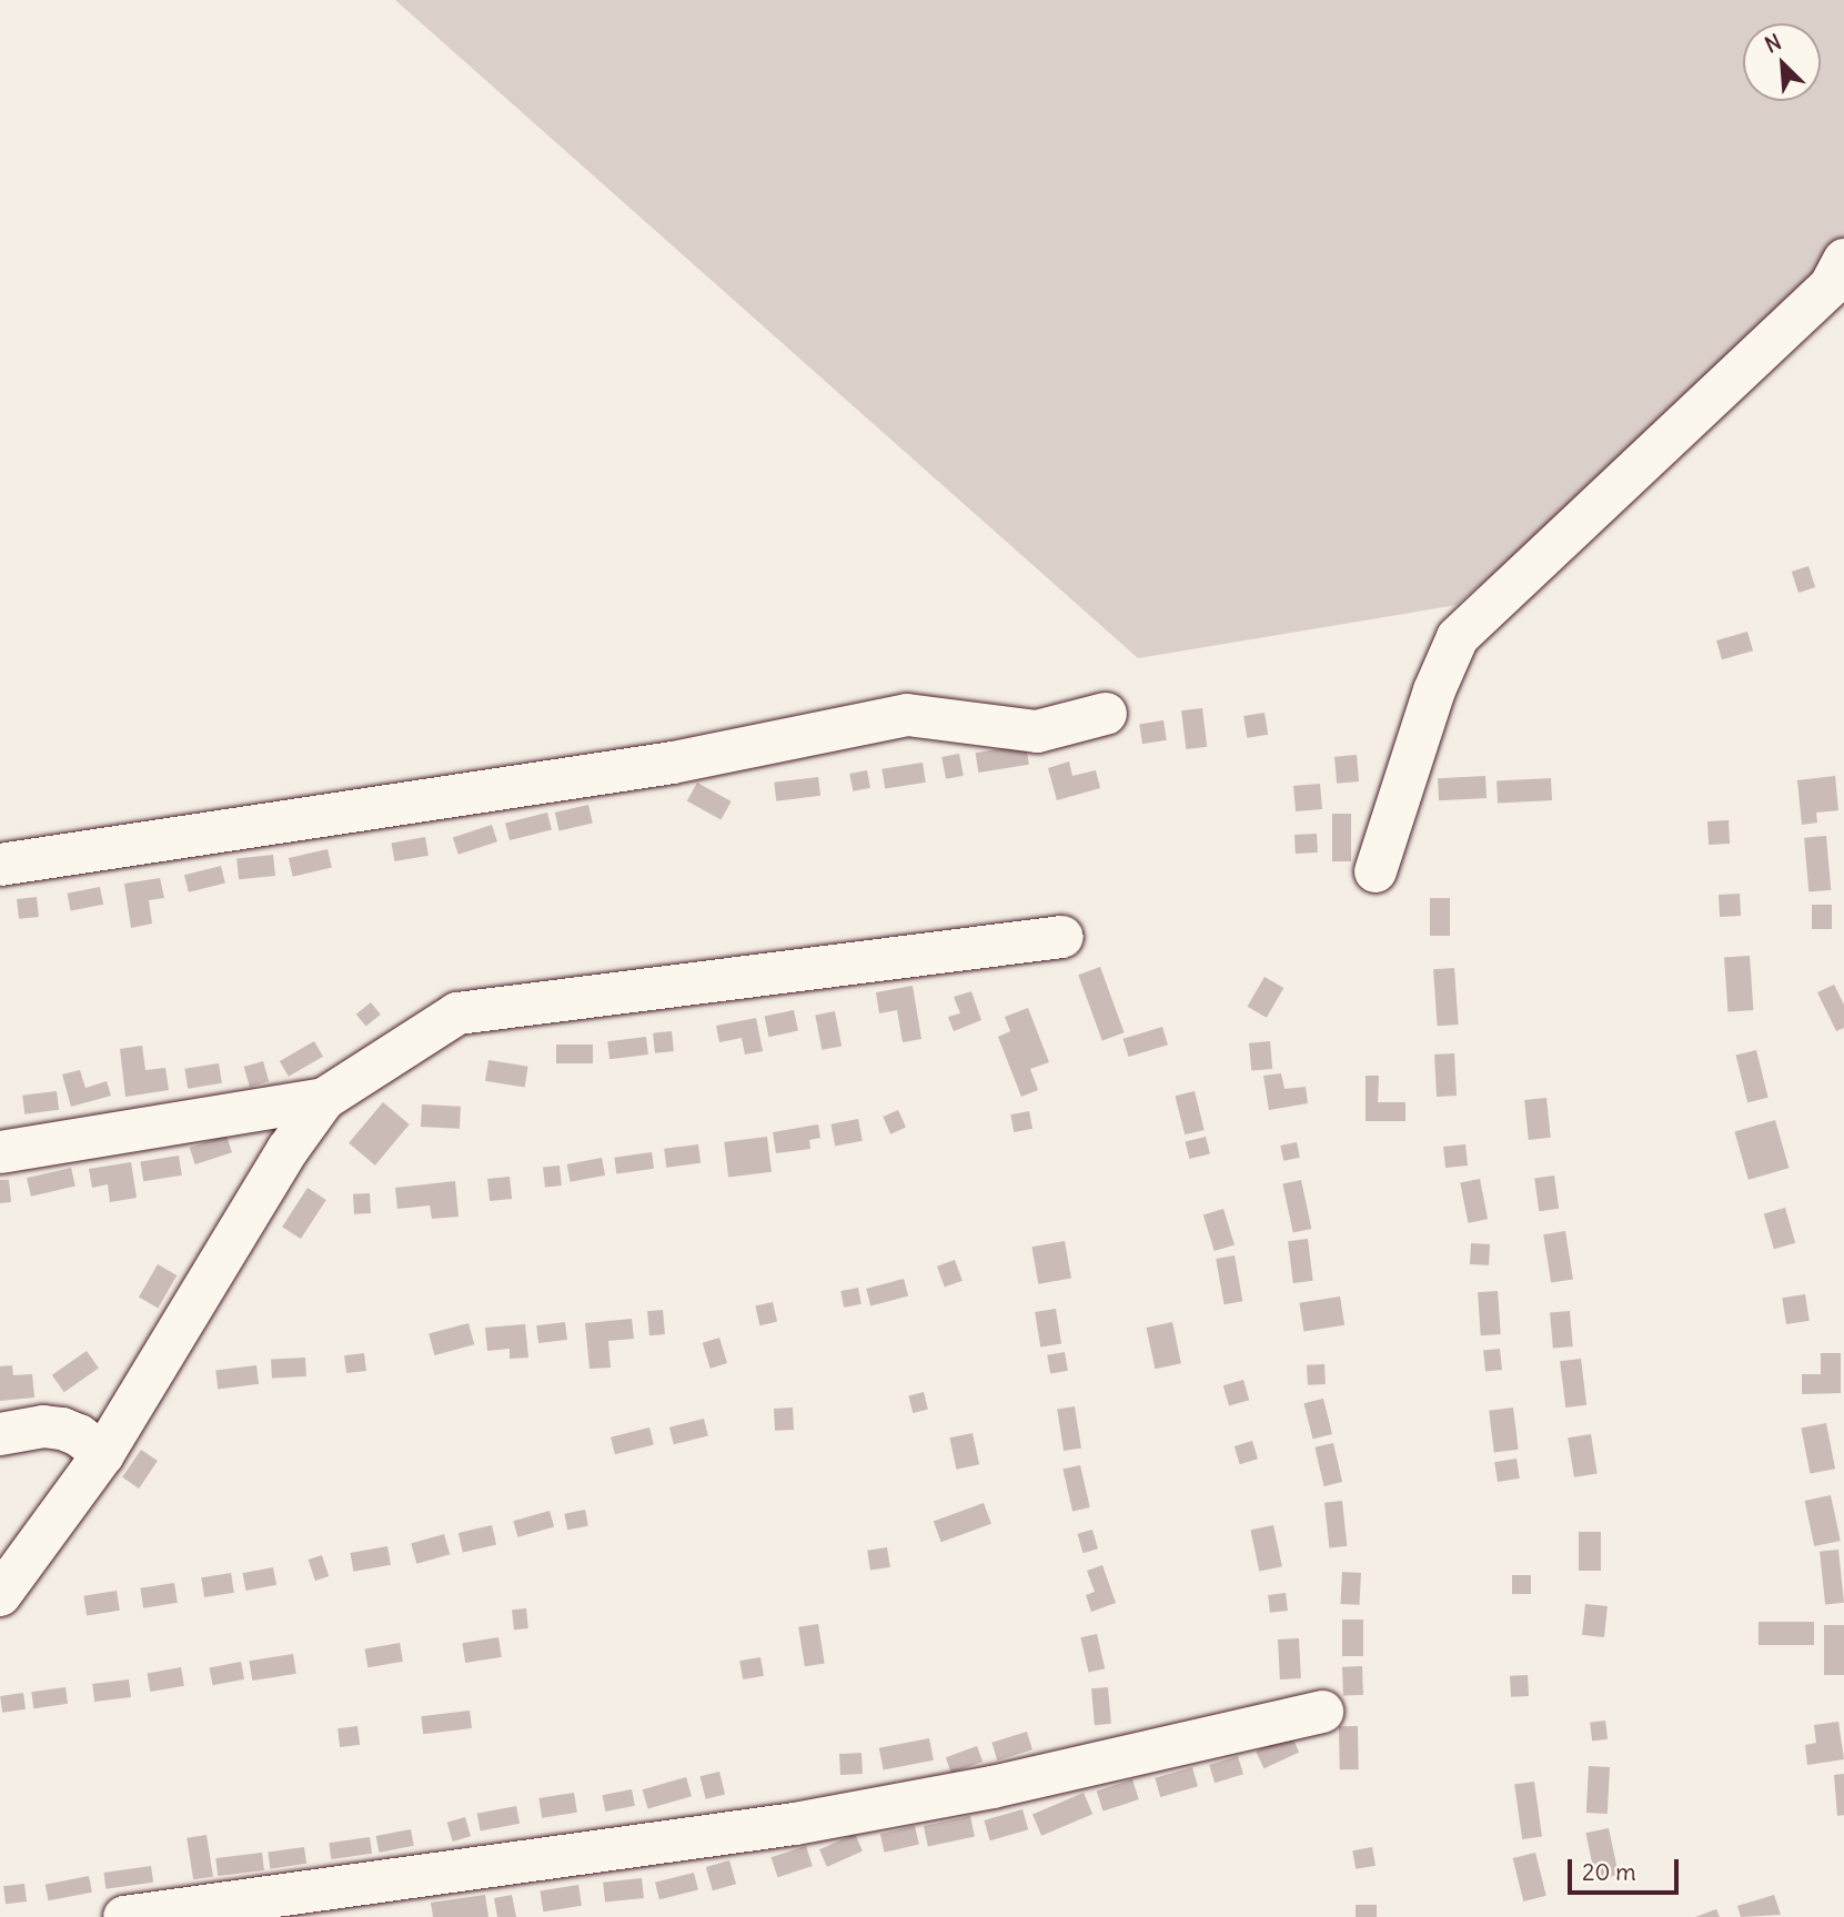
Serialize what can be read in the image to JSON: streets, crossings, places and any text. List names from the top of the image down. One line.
{"scale_bar":"20 m","north":"top left"}
